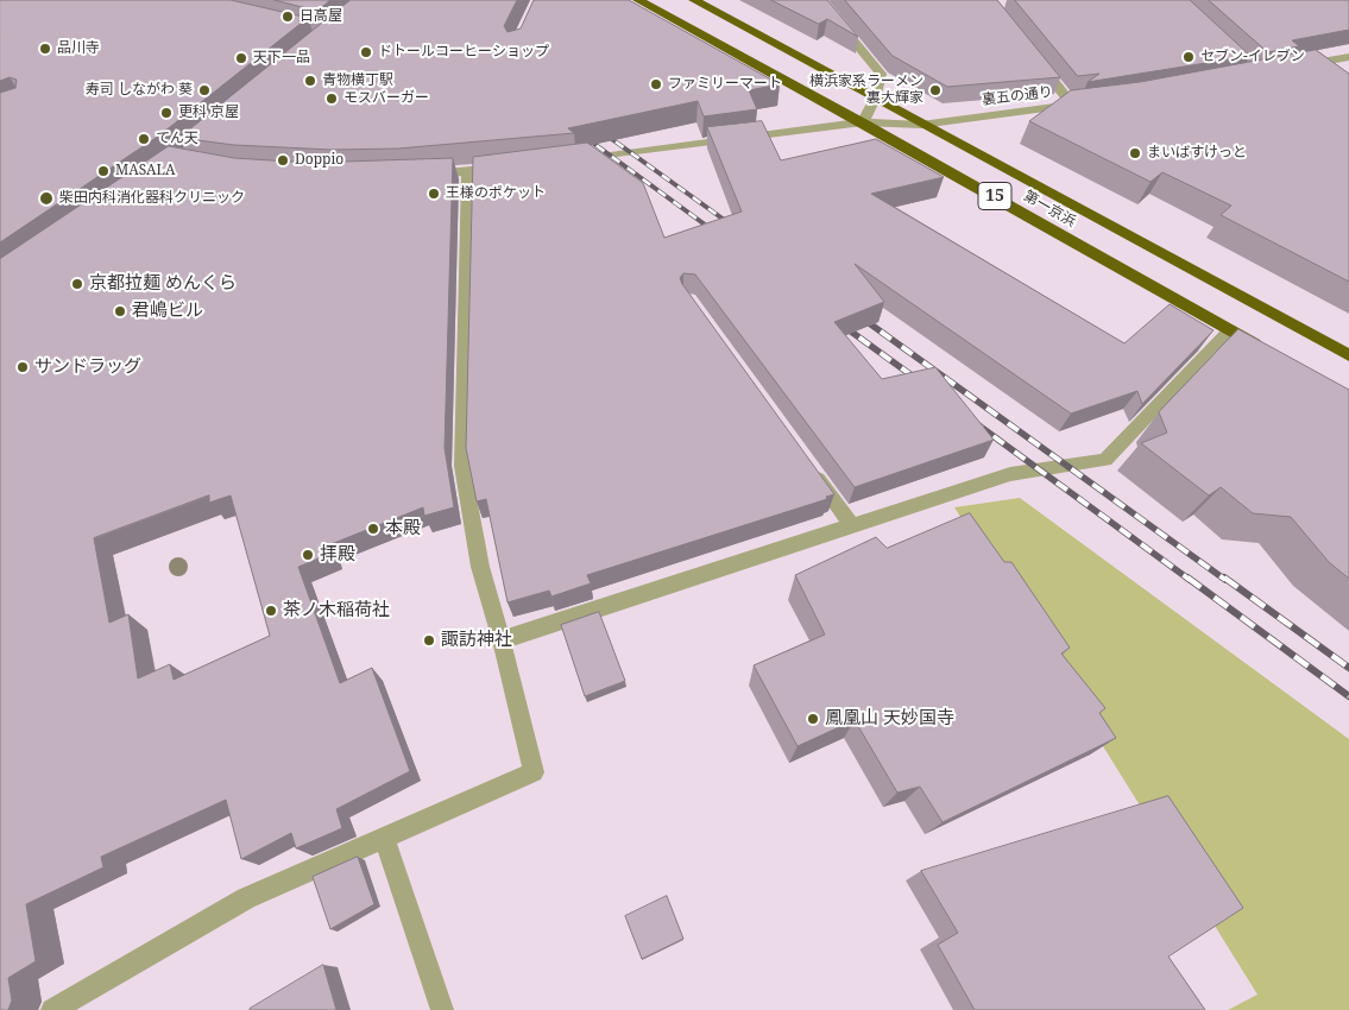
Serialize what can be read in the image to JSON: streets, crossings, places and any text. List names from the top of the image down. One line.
{"streets":{"highway":["15","第一京浜"],"street":["裏五の通り"]},"crossings":[["裏五の通り","第一京浜"]],"places":["日高屋","品川寺","ドトールコーヒーショップ","セブン-イレブン","天下一品","青物横丁駅","ファミリーマート","寿司 しながわ 葵","横浜家系ラーメン 裏大輝家","モスバーガー","更科 京屋","てん天","まいばすけっと","Doppio","MASALA","王様のポケット","柴田内科消化器科クリニック","京都拉麺 めんくら","君嶋ビル","サンドラッグ","本殿","拝殿","茶ノ木稲荷社","諏訪神社","鳳凰山 天妙国寺"]}
